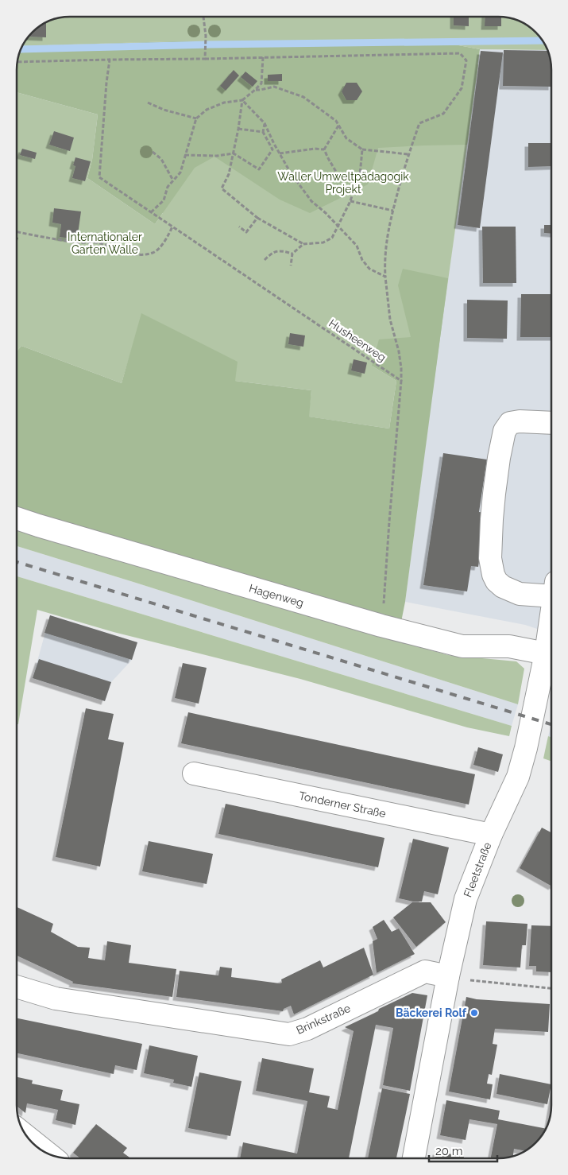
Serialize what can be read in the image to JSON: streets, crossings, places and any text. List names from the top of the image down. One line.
{"streets":{"street":["Hagenweg","Tonderner Straße","Fleetstraße","Brinkstraße"],"path":["Husheerweg"]},"crossings":[["Hagenweg","Fleetstraße"],["Tonderner Straße","Fleetstraße"],["Fleetstraße","Brinkstraße"]],"parks":["Waller Umweltpädagogik Projekt","Internationaler Garten Walle"],"places":["Bäckerei Rolf"],"scale_bar":"20 m"}
